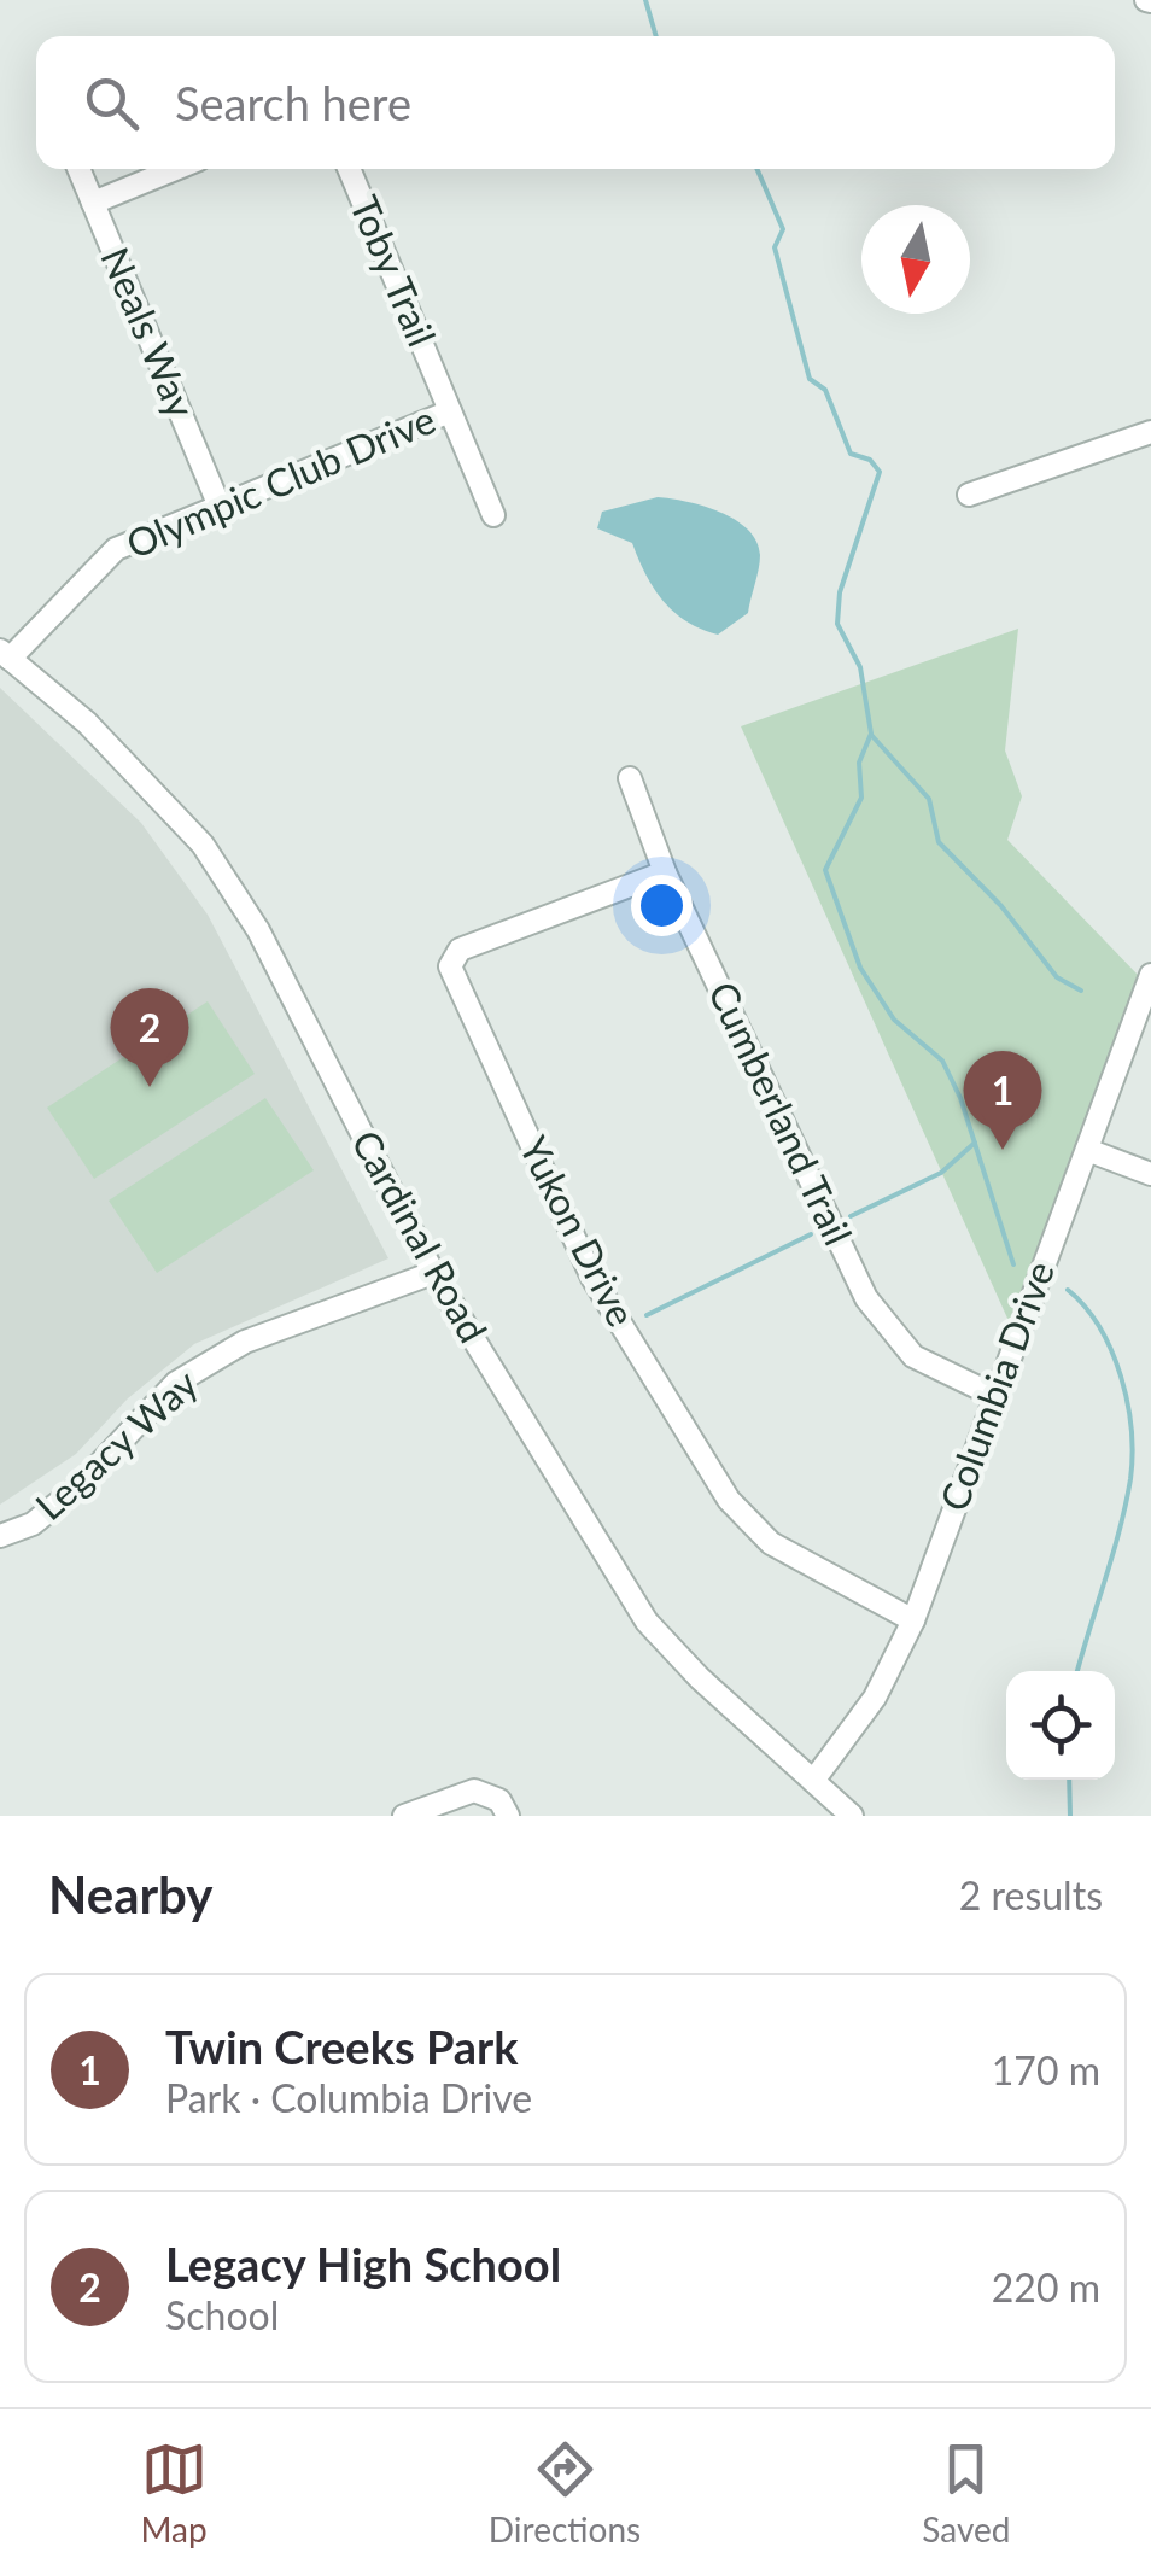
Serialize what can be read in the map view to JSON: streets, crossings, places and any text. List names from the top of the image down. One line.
{"streets":{"street":["Toby Trail","Neals Way","Olympic Club Drive","Cumberland Trail","Yukon Drive","Cardinal Road","Columbia Drive","Legacy Way"]},"crossings":[["Toby Trail","Olympic Club Drive"],["Neals Way","Olympic Club Drive"],["Olympic Club Drive","Cardinal Road"],["Cumberland Trail","Yukon Drive"],["Cumberland Trail","Columbia Drive"],["Yukon Drive","Columbia Drive"],["Cardinal Road","Columbia Drive"],["Cardinal Road","Legacy Way"]],"north":"bottom","page":{"search":"Search here","pins":["2","1"],"heading":["Nearby","2 results"],"list":[{"mark":"1","name":"Twin Creeks Park","note":"Park · Columbia Drive","value":"170 m"},{"mark":"2","name":"Legacy High School","note":"School","value":"220 m"}],"nav":["Map","Directions","Saved"]}}
